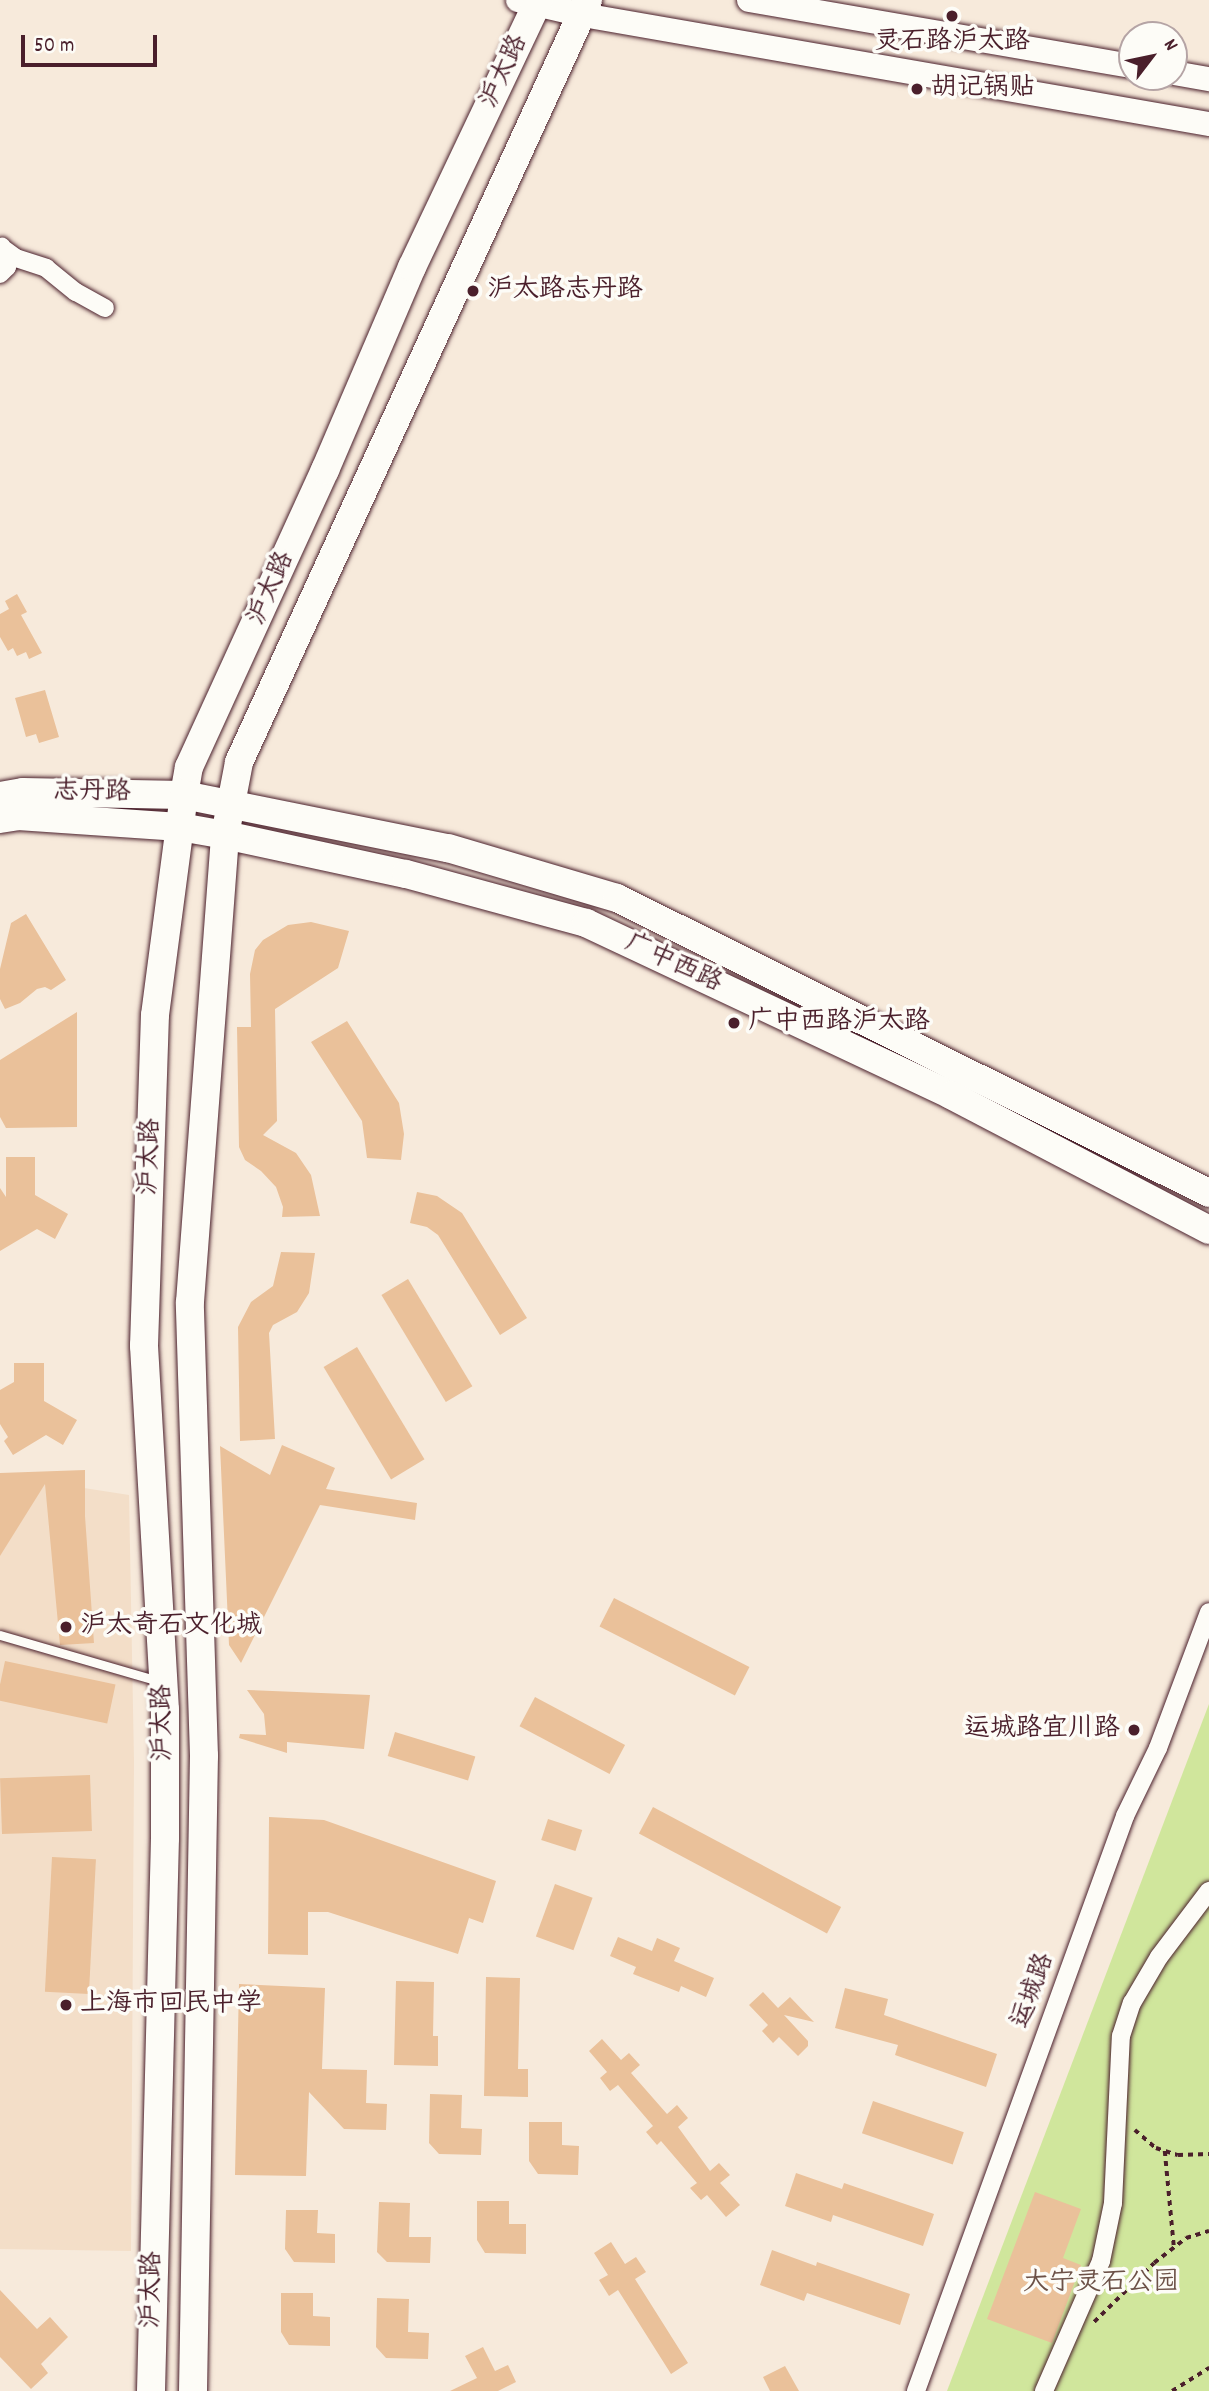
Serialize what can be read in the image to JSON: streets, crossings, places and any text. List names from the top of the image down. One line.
{"streets":{"main road":["沪太路","志丹路","广中西路"],"street":["运城路"]},"crossings":[["沪太路","志丹路"],["沪太路","广中西路"],["志丹路","广中西路"]],"parks":["大宁灵石公园"],"places":["灵石路沪太路","胡记锅贴","沪太路志丹路","广中西路沪太路","沪太奇石文化城","运城路宜川路","上海市回民中学"],"scale_bar":"50 m","north":"top right"}
